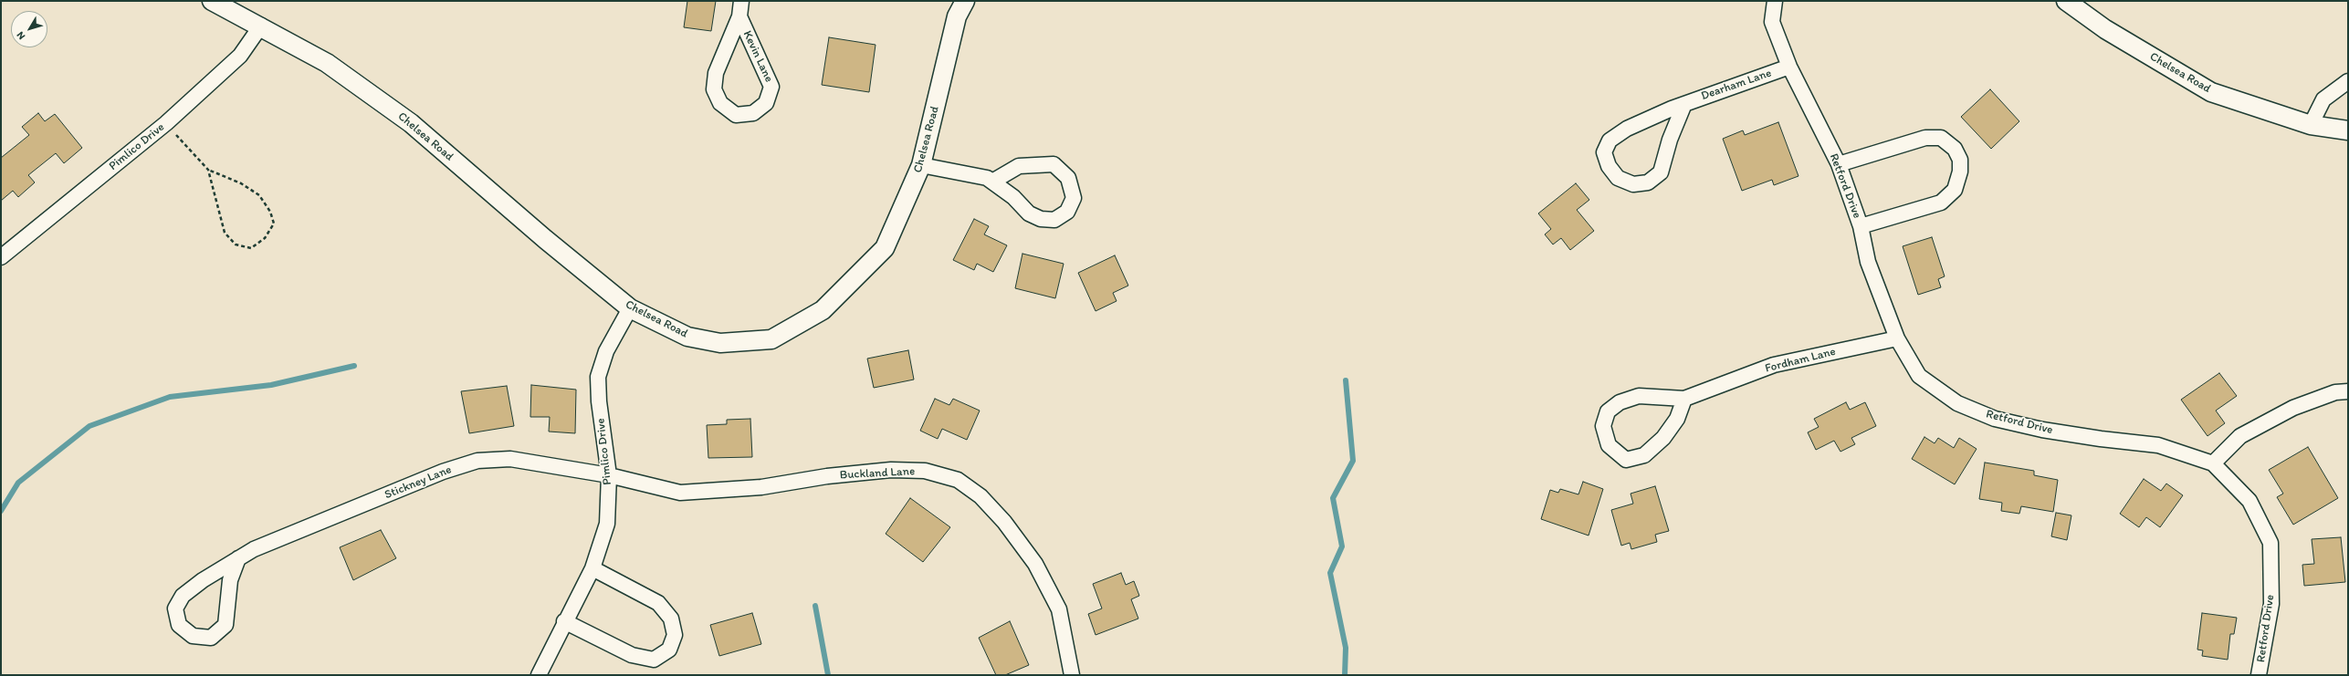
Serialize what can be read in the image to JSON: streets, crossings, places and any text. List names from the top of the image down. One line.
{"streets":{"street":["Kevin Lane","Chelsea Road","Dearham Lane","Pimlico Drive","Retford Drive","Fordham Lane","Buckland Lane","Stickney Lane"]},"crossings":[["Chelsea Road","Pimlico Drive"],["Dearham Lane","Retford Drive"],["Pimlico Drive","Buckland Lane"],["Pimlico Drive","Stickney Lane"],["Retford Drive","Fordham Lane"],["Buckland Lane","Stickney Lane"]],"north":"bottom left"}
